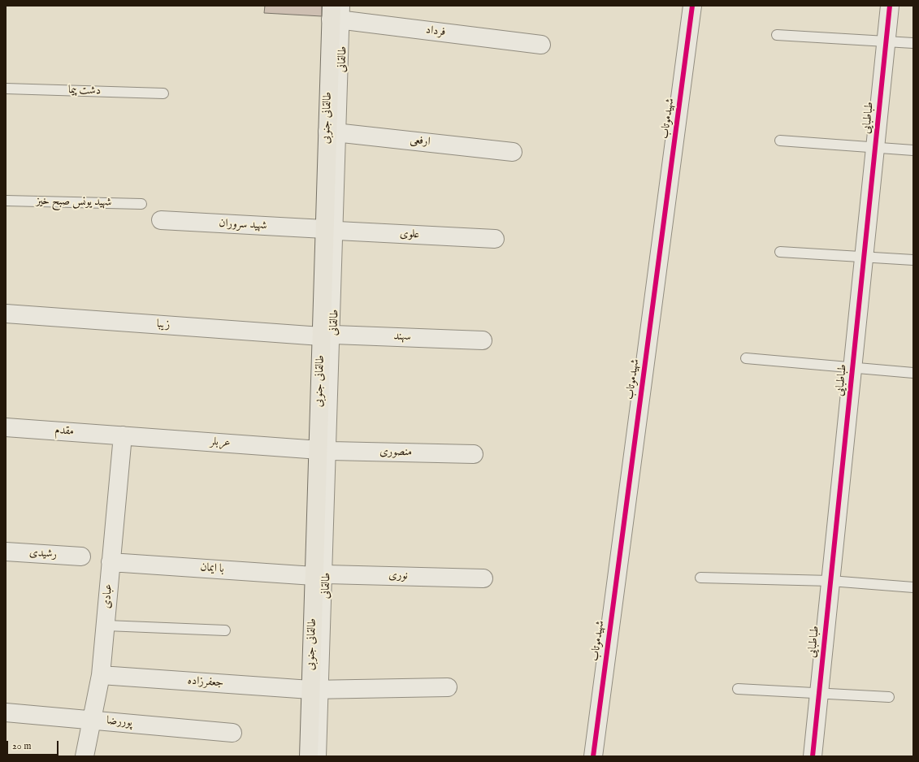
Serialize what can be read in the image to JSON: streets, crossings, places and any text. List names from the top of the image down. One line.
{"streets":{"main road":["طالقانی جنوبی"],"street":["فرداد","طباطبایی","شهیدموتاب","ارفعی","شهید سروران","علوی","زیبا","سهند","مقدم","عربلر","منصوری","رشیدی","با ایمان","نوری","عبادی","جعفرزاده","پوررضا"],"lane":["دشت پیما","شهید یونس صبح خیز"]},"crossings":[["فرداد","طالقانی جنوبی"],["طالقانی جنوبی","ارفعی"],["طالقانی جنوبی","شهید سروران"],["طالقانی جنوبی","علوی"],["طالقانی جنوبی","زیبا"],["طالقانی جنوبی","سهند"],["طالقانی جنوبی","عربلر"],["طالقانی جنوبی","منصوری"],["طالقانی جنوبی","با ایمان"],["طالقانی جنوبی","نوری"],["طالقانی جنوبی","جعفرزاده"],["شهید سروران","علوی"],["زیبا","سهند"],["مقدم","عربلر"],["مقدم","عبادی"],["عربلر","منصوری"],["عربلر","عبادی"],["با ایمان","نوری"],["با ایمان","عبادی"],["عبادی","جعفرزاده"],["عبادی","پوررضا"]],"scale_bar":"20 m"}
